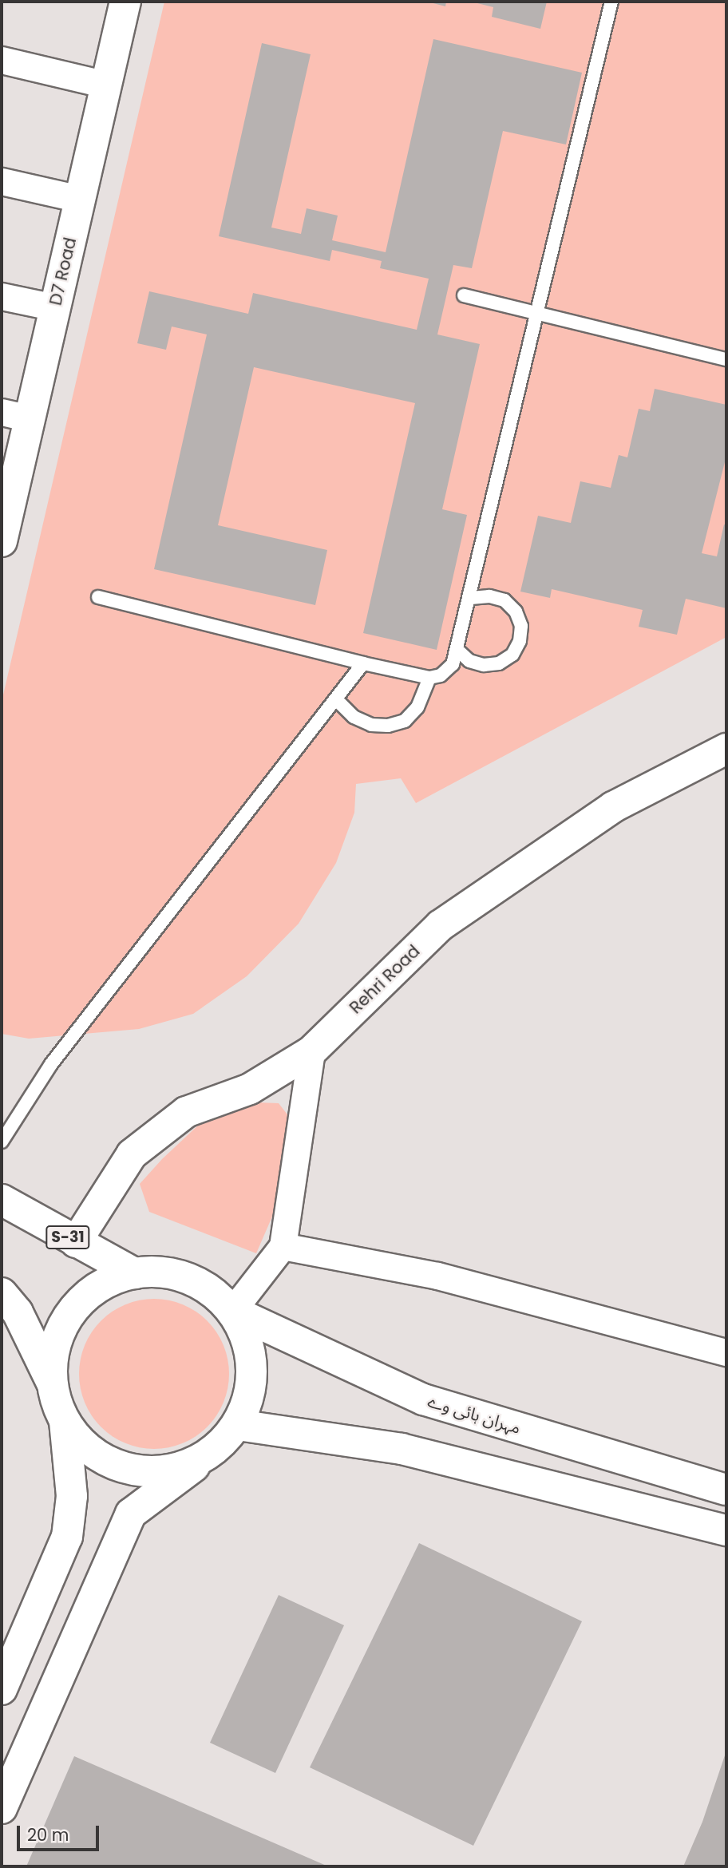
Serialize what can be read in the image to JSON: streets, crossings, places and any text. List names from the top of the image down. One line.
{"streets":{"main road":["D7 Road","Rehri Road","S-31","مہران ہائی وے"]},"crossings":[["Rehri Road","S-31"]],"scale_bar":"20 m"}
